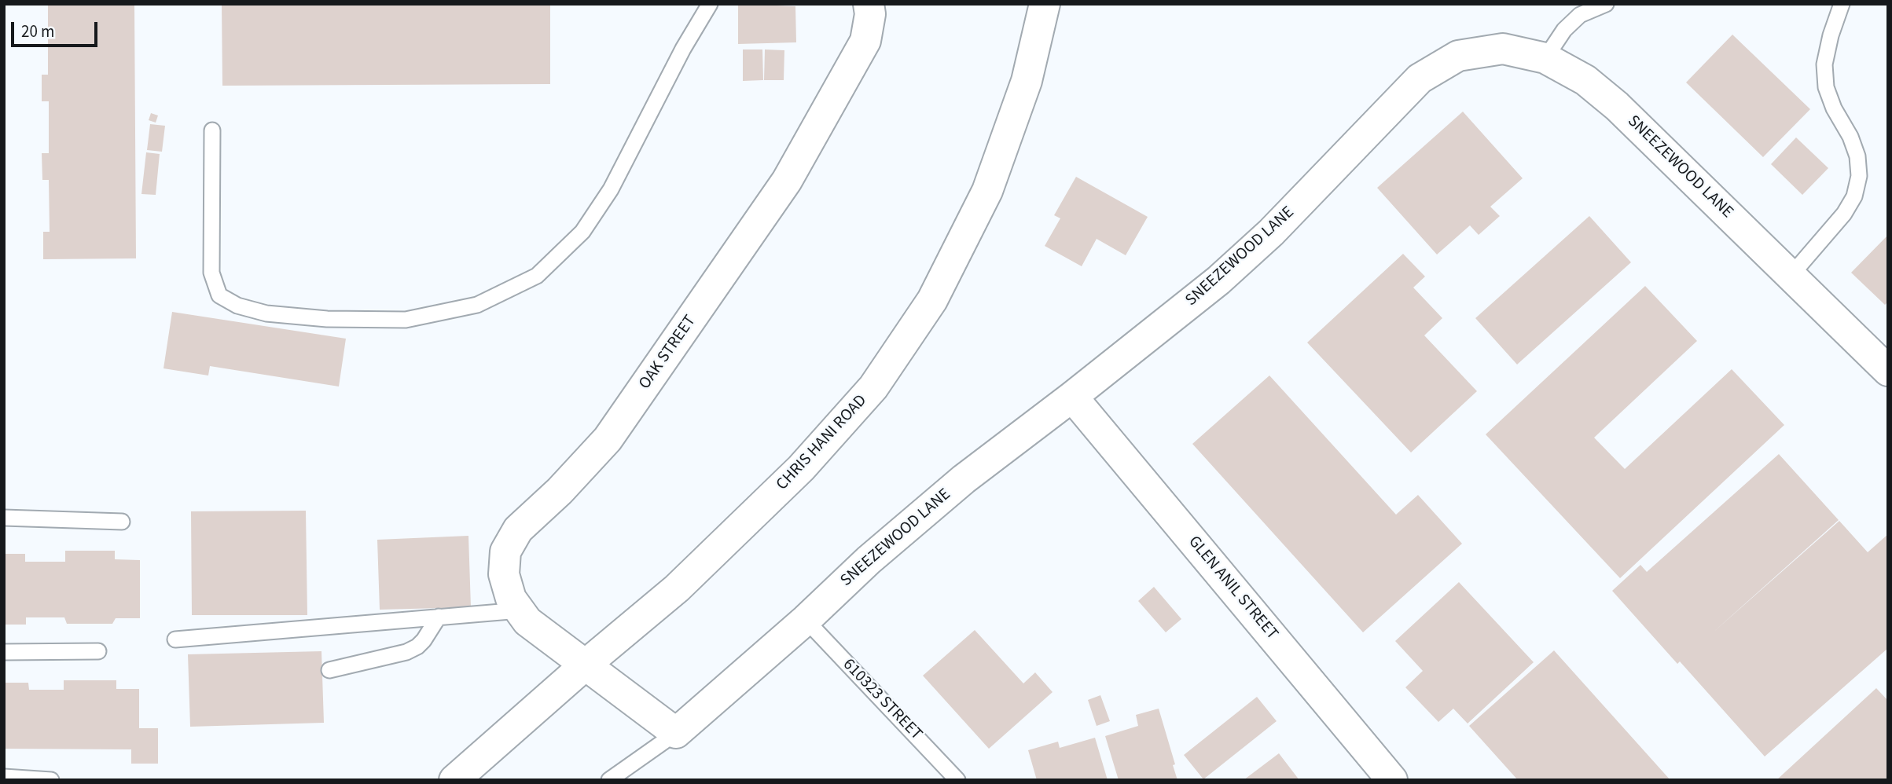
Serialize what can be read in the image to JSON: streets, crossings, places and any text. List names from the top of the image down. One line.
{"streets":{"street":["SNEEZEWOOD LANE","OAK STREET","CHRIS HANI ROAD","GLEN ANIL STREET"],"lane":["610323 STREET"]},"crossings":[["SNEEZEWOOD LANE","GLEN ANIL STREET"],["SNEEZEWOOD LANE","610323 STREET"],["OAK STREET","CHRIS HANI ROAD"]],"scale_bar":"20 m"}
